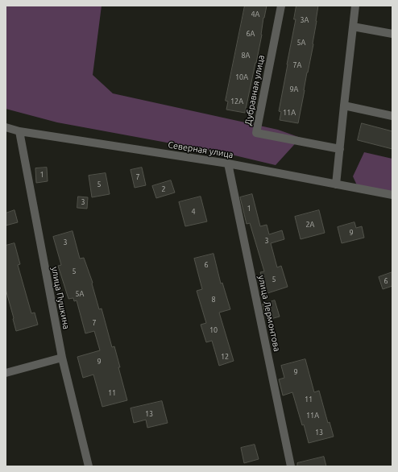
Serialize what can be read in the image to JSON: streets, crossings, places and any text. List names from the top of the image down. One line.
{"streets":{"street":["Дубравная улица","Северная улица","улица Пушкина","улица Лермонтова"]},"crossings":[["Северная улица","улица Пушкина"],["Северная улица","улица Лермонтова"]],"house_numbers":["4А","3А","6А","5А","8А","7А","10А","9А","12А","11А","1","7","5","2","3","1","4","2А","9","3","3","6","5","5","6","5А","8","7","10","12","9","9","11","11","13","11А","13"]}
